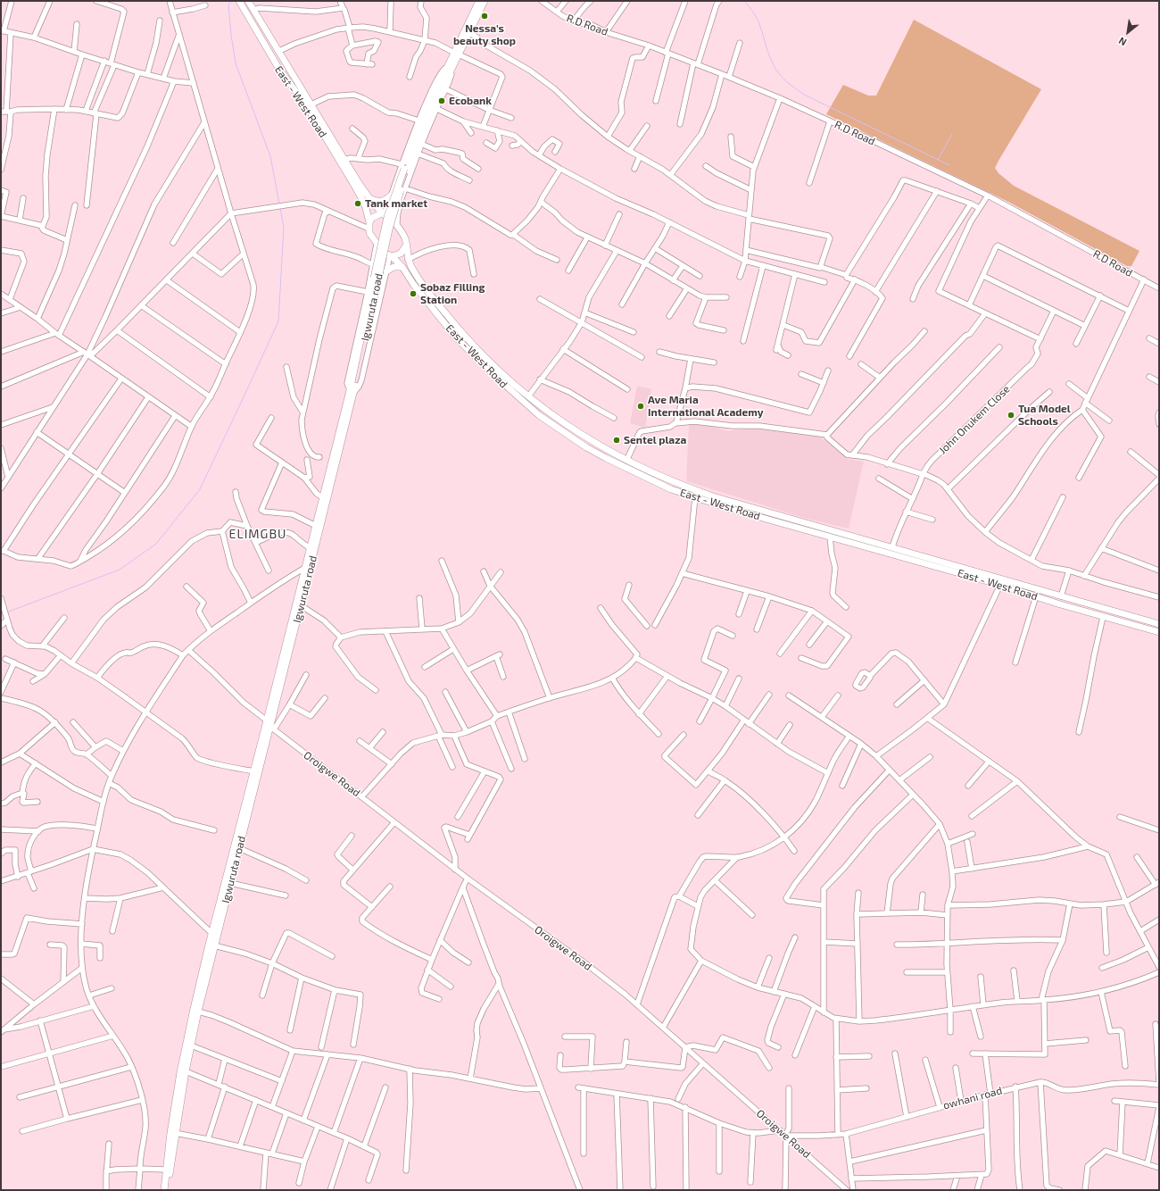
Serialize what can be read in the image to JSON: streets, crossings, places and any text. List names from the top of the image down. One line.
{"streets":{"main road":["East - West Road","Igwuruta road"],"street":["R.D Road","John Onukem Close","Oroigwe Road","owhani road"]},"crossings":[["East - West Road","Igwuruta road"],["East - West Road","John Onukem Close"],["Igwuruta road","Oroigwe Road"],["Oroigwe Road","owhani road"]],"districts":["ELIMGBU"],"places":["Nessa’s beauty shop","Ecobank","Tank market","Sobaz Filling Station","Ave Maria International Academy","Tua Model Schools","Sentel plaza"],"north":"bottom left"}
